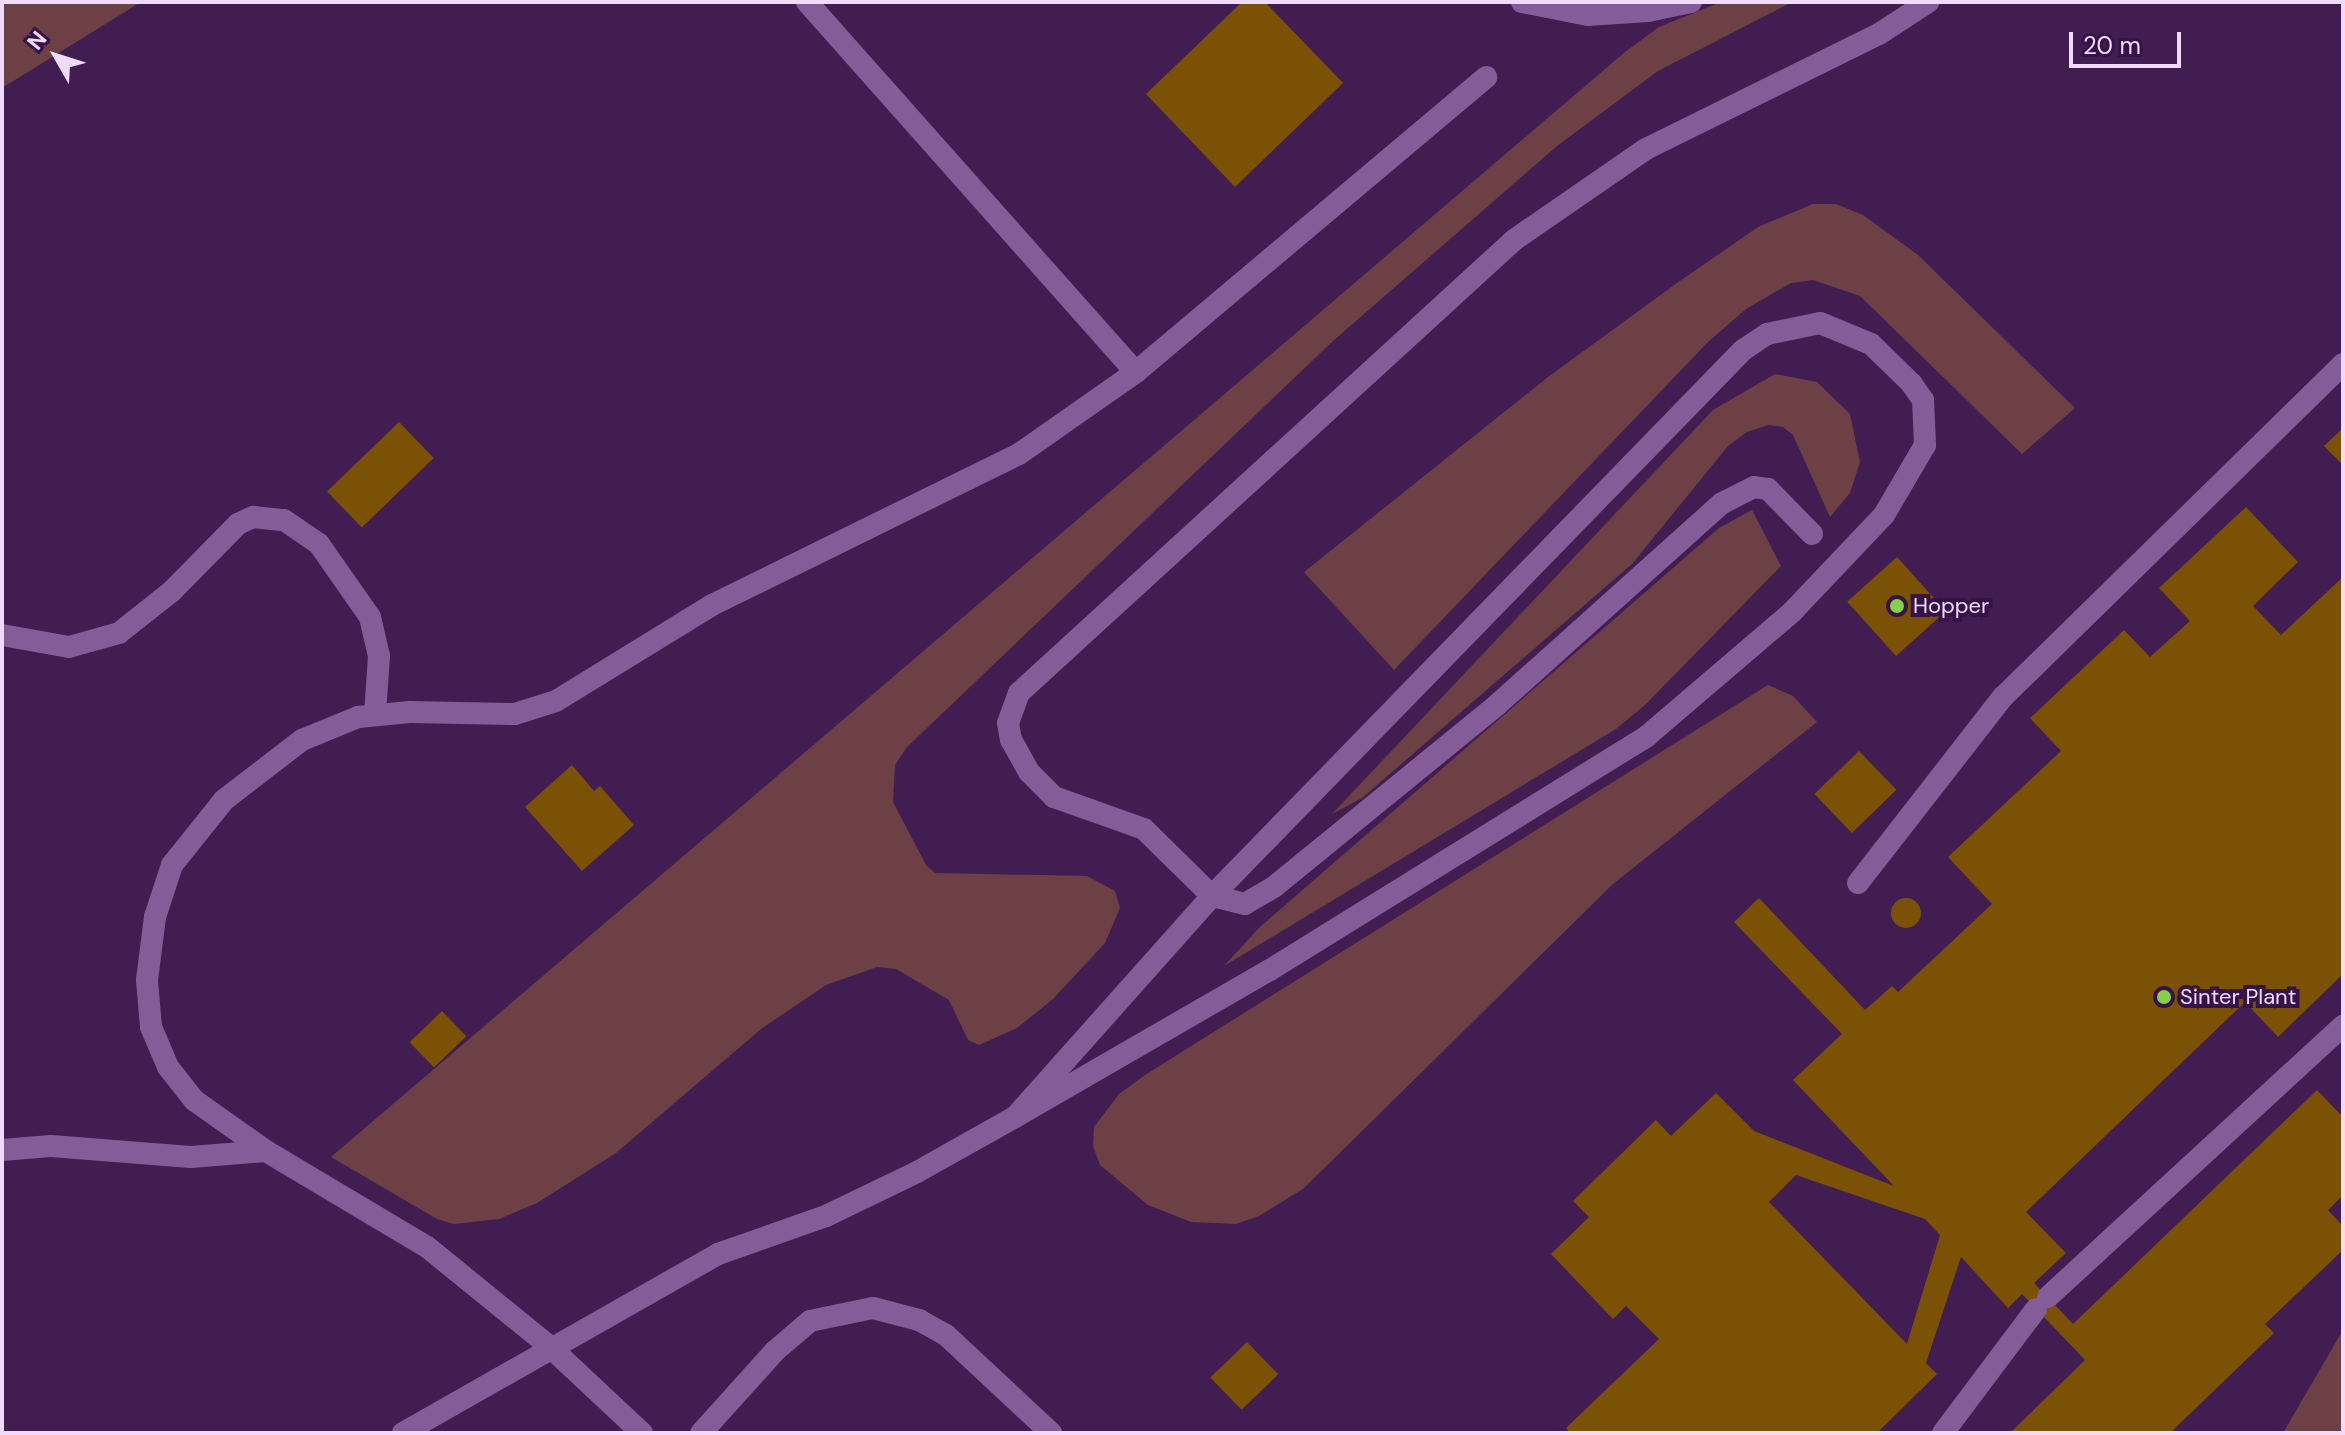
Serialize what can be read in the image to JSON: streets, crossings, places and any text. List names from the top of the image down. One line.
{"places":["Hopper","Sinter Plant"],"scale_bar":"20 m","north":"top left"}
